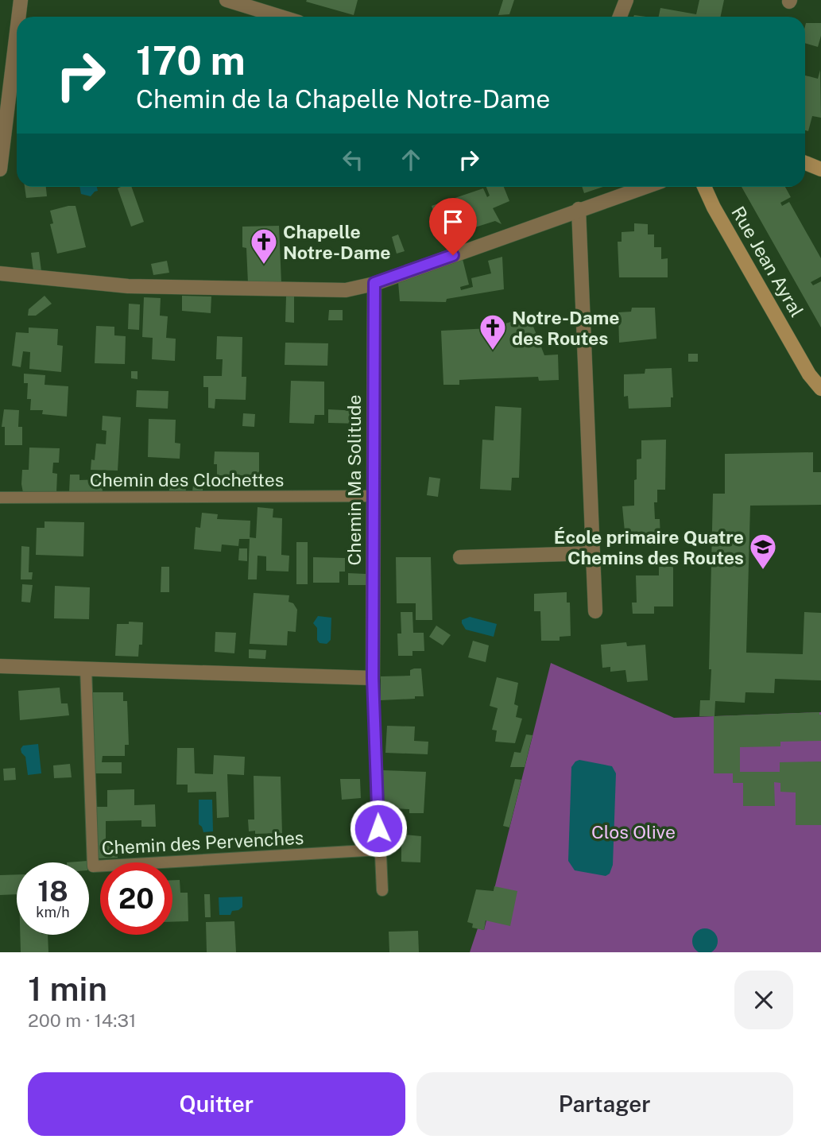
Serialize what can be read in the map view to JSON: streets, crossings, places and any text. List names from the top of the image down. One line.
{"streets":{"main road":["Rue Jean Ayral"],"street":["Chemin Ma Solitude"],"lane":["Chemin des Clochettes","Chemin des Pervenches"]},"crossings":[["Chemin des Clochettes","Chemin Ma Solitude"],["Chemin Ma Solitude","Chemin des Pervenches"]],"parks":["Clos Olive"],"places":{"church":["Chapelle Notre-Dame","Notre-Dame des Routes"],"school or university":["École primaire Quatre Chemins des Routes"]},"page":{"turn":["170 m","Chemin de la Chapelle Notre-Dame"],"speed":"18 km/h","limit":"20","heading":["1 min","200 m · 14:31"],"buttons":["Quitter","Partager"]}}
